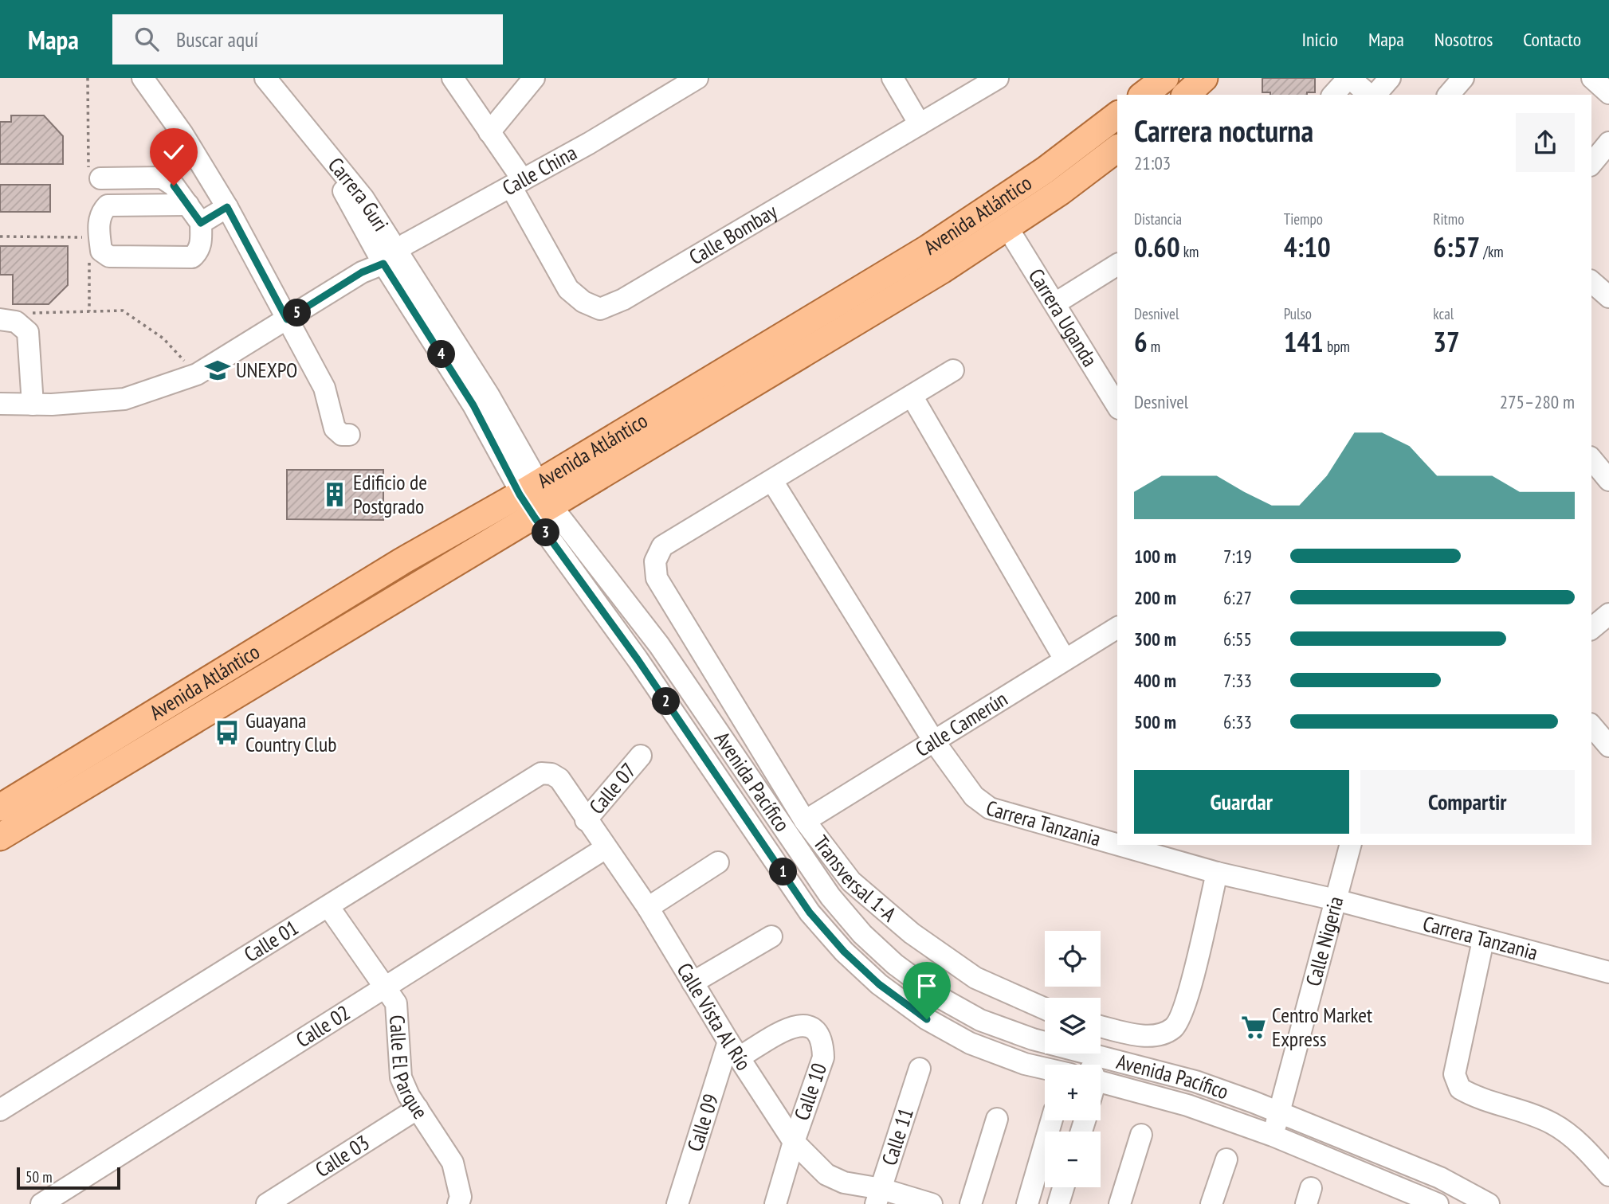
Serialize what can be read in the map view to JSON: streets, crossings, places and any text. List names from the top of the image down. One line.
{"streets":{"main road":["Avenida Atlántico"],"street":["Calle China","Carrera Guri","Calle Bombay","Carrera Uganda","Calle Camerún","Avenida Pacífico","Calle 07","Carrera Tanzania","Transversal 1-A","Calle Nigeria","Calle 01","Calle Vista Al Río","Calle 02","Calle El Parque","Calle 10","Calle 09","Calle 11","Calle 03"]},"crossings":[["Calle China","Carrera Guri"],["Calle China","Calle Bombay"],["Carrera Guri","Avenida Atlántico"],["Carrera Guri","Avenida Pacífico"],["Avenida Atlántico","Carrera Uganda"],["Avenida Atlántico","Avenida Pacífico"],["Calle Camerún","Carrera Tanzania"],["Calle Camerún","Transversal 1-A"],["Avenida Pacífico","Calle Nigeria"],["Calle 07","Calle Vista Al Río"],["Carrera Tanzania","Transversal 1-A"],["Carrera Tanzania","Calle Nigeria"],["Calle 01","Calle Vista Al Río"],["Calle 01","Calle El Parque"],["Calle Vista Al Río","Calle 02"],["Calle Vista Al Río","Calle 10"],["Calle Vista Al Río","Calle 09"],["Calle Vista Al Río","Calle 11"],["Calle 02","Calle El Parque"],["Calle El Parque","Calle 03"],["Calle 10","Calle 09"]],"places":{"school or university":["UNEXPO"],"building":["Edificio de Postgrado"],"bus stop":["Guayana Country Club"],"supermarket":["Centro Market Express"]},"scale_bar":"50 m","page":{"header":"Mapa","search":"Buscar aquí","nav":["Inicio","Mapa","Nosotros","Contacto"],"heading":["Carrera nocturna","21:03"],"stats":[["Distancia","0.60 km"],["Tiempo","4:10"],["Ritmo","6:57 /km"],["Desnivel","6 m"],["Pulso","141 bpm"],["kcal","37"]],"pins":["5","4","3","2","1"],"chart":["Desnivel","275–280 m"],"list":[{"name":"100 m","note":"7:19"},{"name":"200 m","note":"6:27"},{"name":"300 m","note":"6:55"},{"name":"400 m","note":"7:33"},{"name":"500 m","note":"6:33"}],"buttons":["Guardar","Compartir"],"map_buttons":["+","−"],"scale":"50 m"}}
